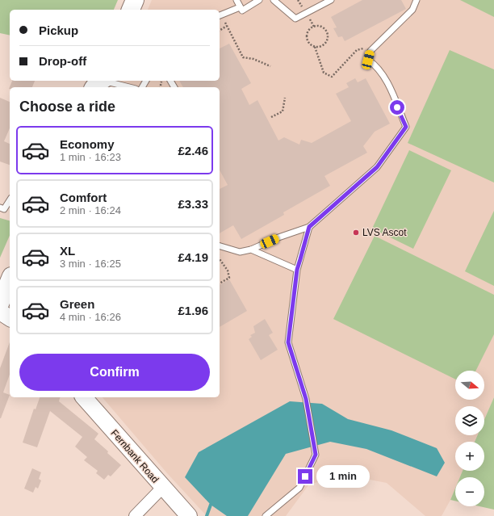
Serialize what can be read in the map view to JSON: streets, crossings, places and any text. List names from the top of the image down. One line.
{"streets":{"street":["Fernbank Road"]},"places":["LVS Ascot"],"north":"right","page":{"banner":["Pickup","Drop-off"],"heading":"Choose a ride","list":[{"name":"Economy","note":"1 min · 16:23","value":"£2.46"},{"name":"Comfort","note":"2 min · 16:24","value":"£3.33"},{"name":"XL","note":"3 min · 16:25","value":"£4.19"},{"name":"Green","note":"4 min · 16:26","value":"£1.96"}],"buttons":"Confirm","map_buttons":["+","−"],"bubble":"1 min"}}
